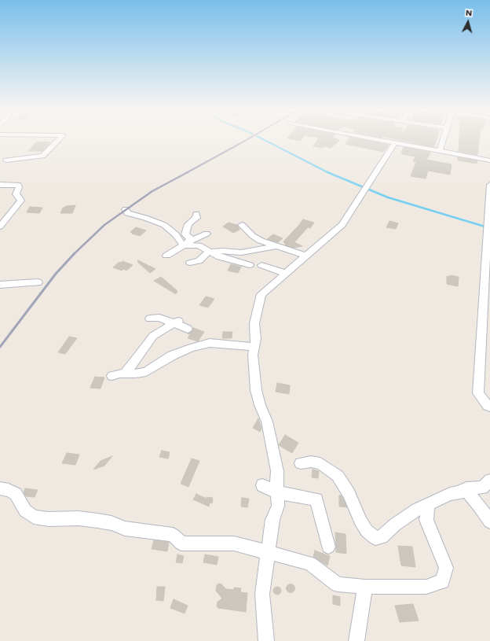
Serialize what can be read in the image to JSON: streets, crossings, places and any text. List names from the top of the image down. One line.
{"north":"top"}
